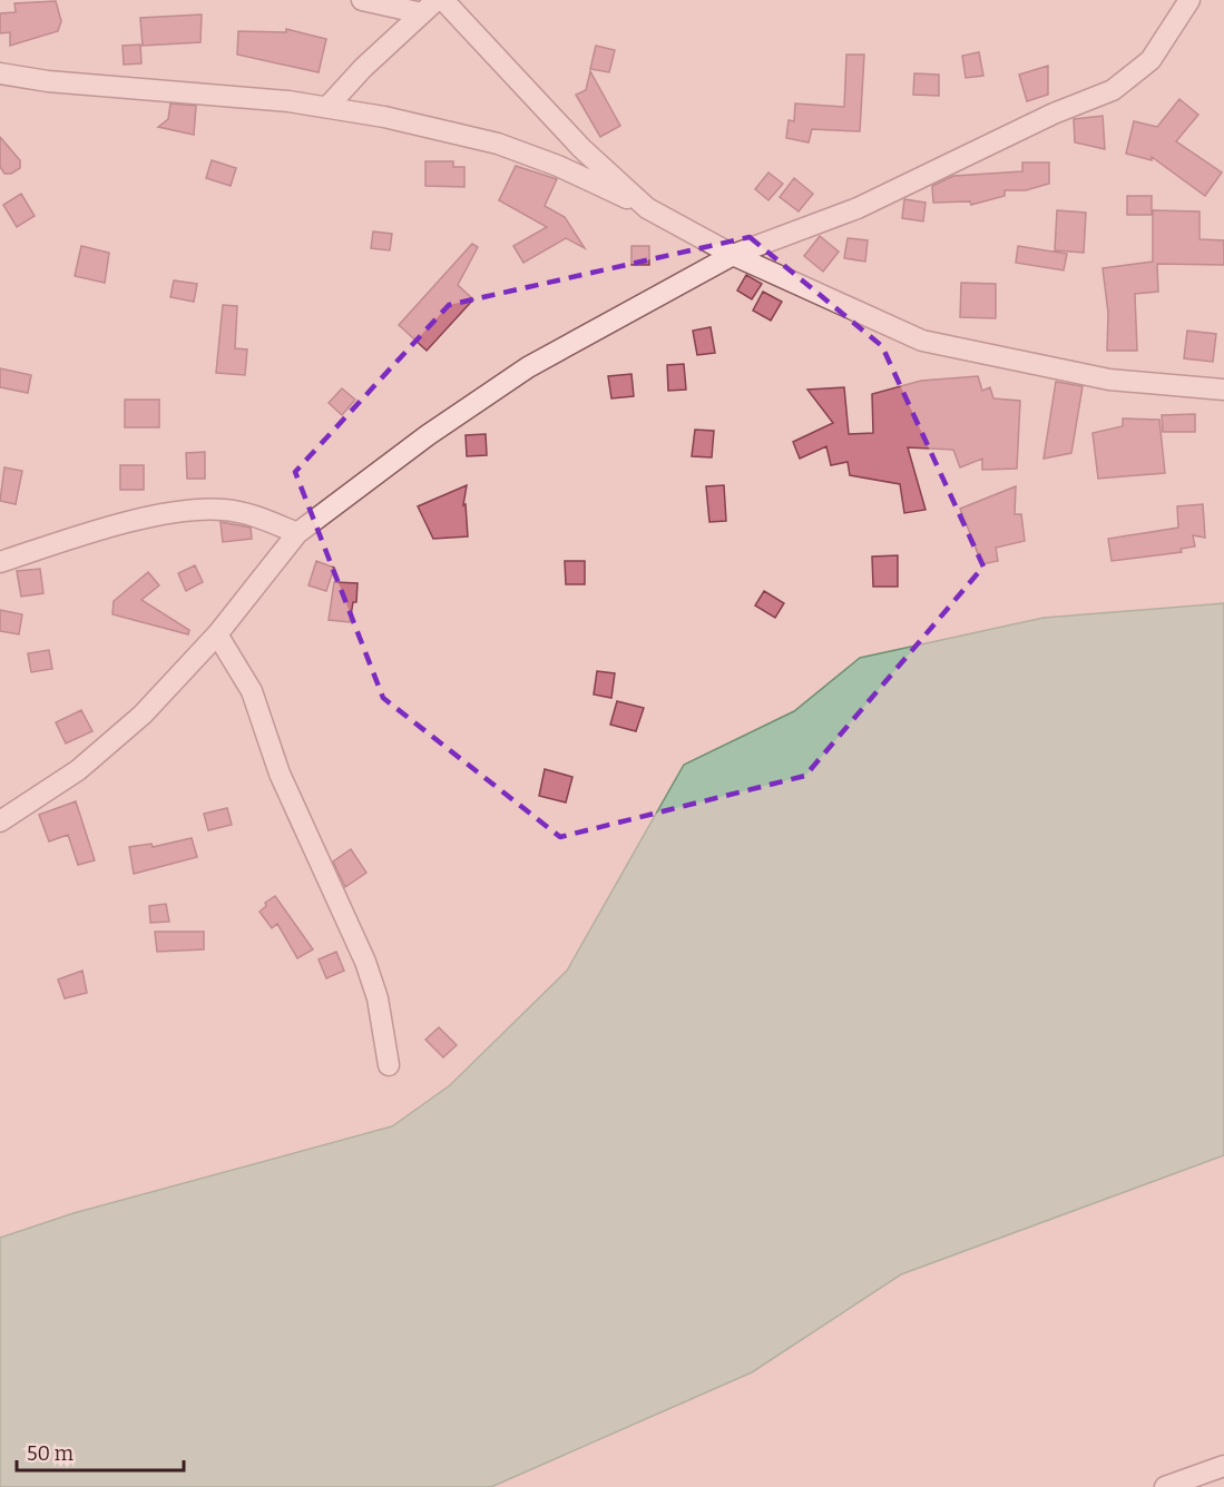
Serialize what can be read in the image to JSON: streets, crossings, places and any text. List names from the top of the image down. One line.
{"scale_bar":"50 m"}
